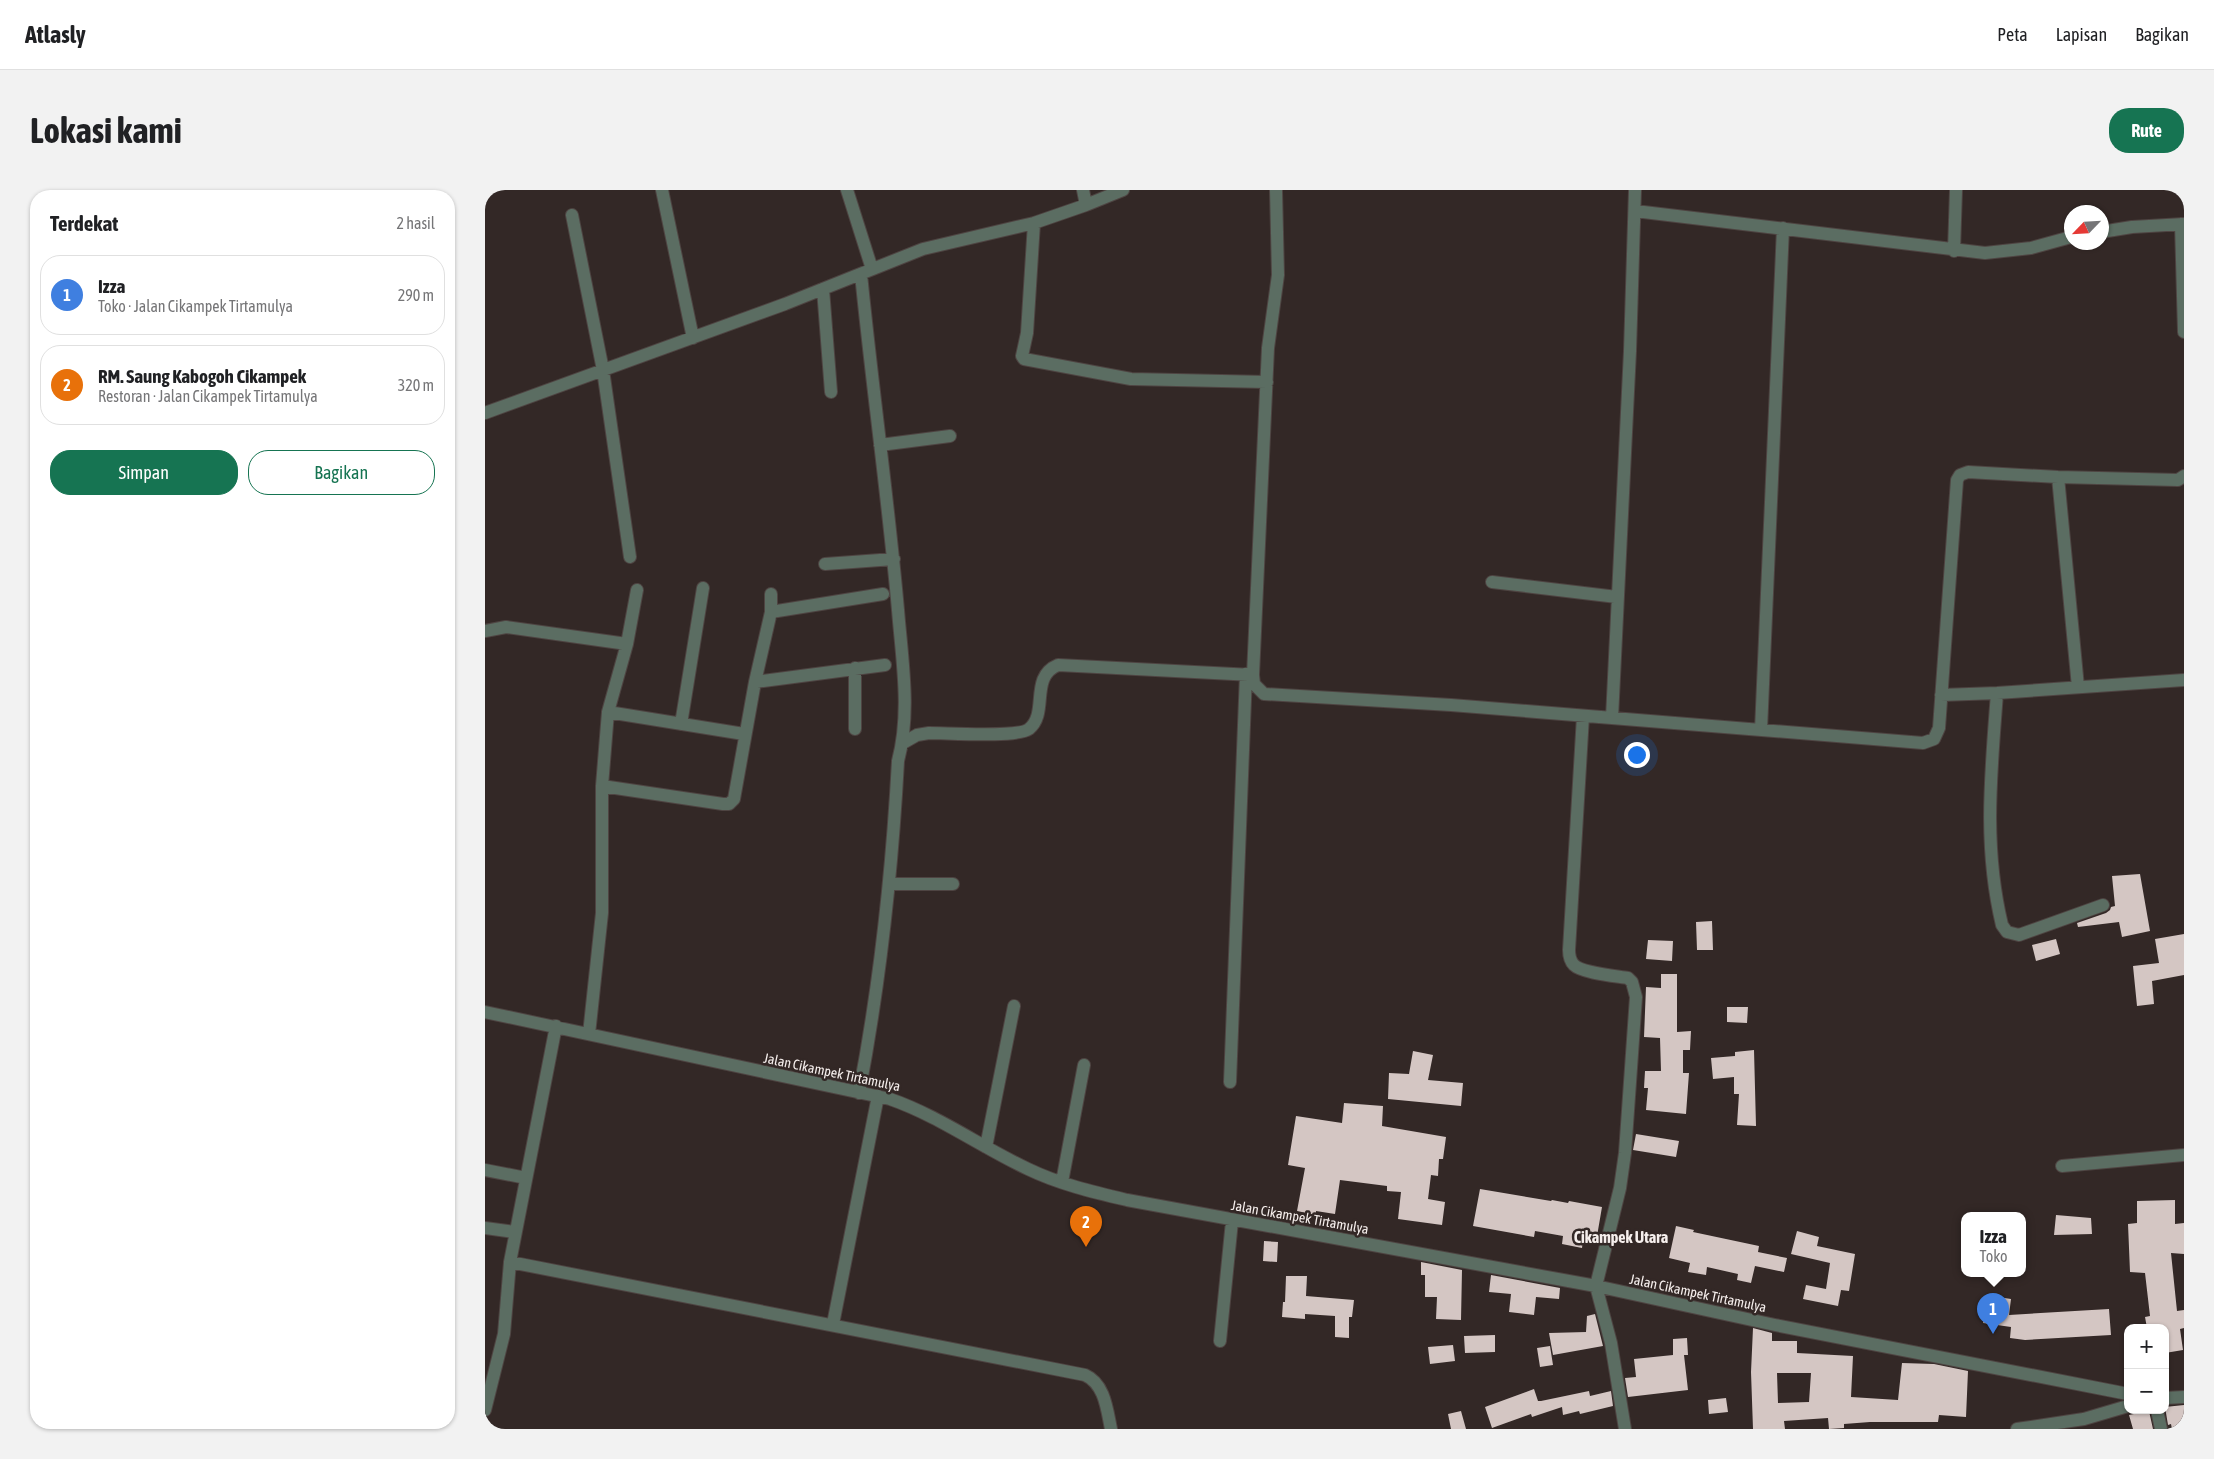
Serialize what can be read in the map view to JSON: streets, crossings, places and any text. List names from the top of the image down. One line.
{"streets":{"street":["Jalan Cikampek Tirtamulya"]},"districts":["Cikampek Utara"],"north":"bottom left","page":{"header":"Atlasly","nav":["Peta","Lapisan","Bagikan"],"buttons":["Rute",["Simpan","Bagikan"]],"title":"Lokasi kami","heading":["Terdekat","2 hasil"],"list":[{"mark":"1","name":"Izza","note":"Toko · Jalan Cikampek Tirtamulya","value":"290 m"},{"mark":"2","name":"RM. Saung Kabogoh Cikampek","note":"Restoran · Jalan Cikampek Tirtamulya","value":"320 m"}],"pins":["2","1"],"popup":["Izza","Toko"],"map_buttons":["+","−"]}}
